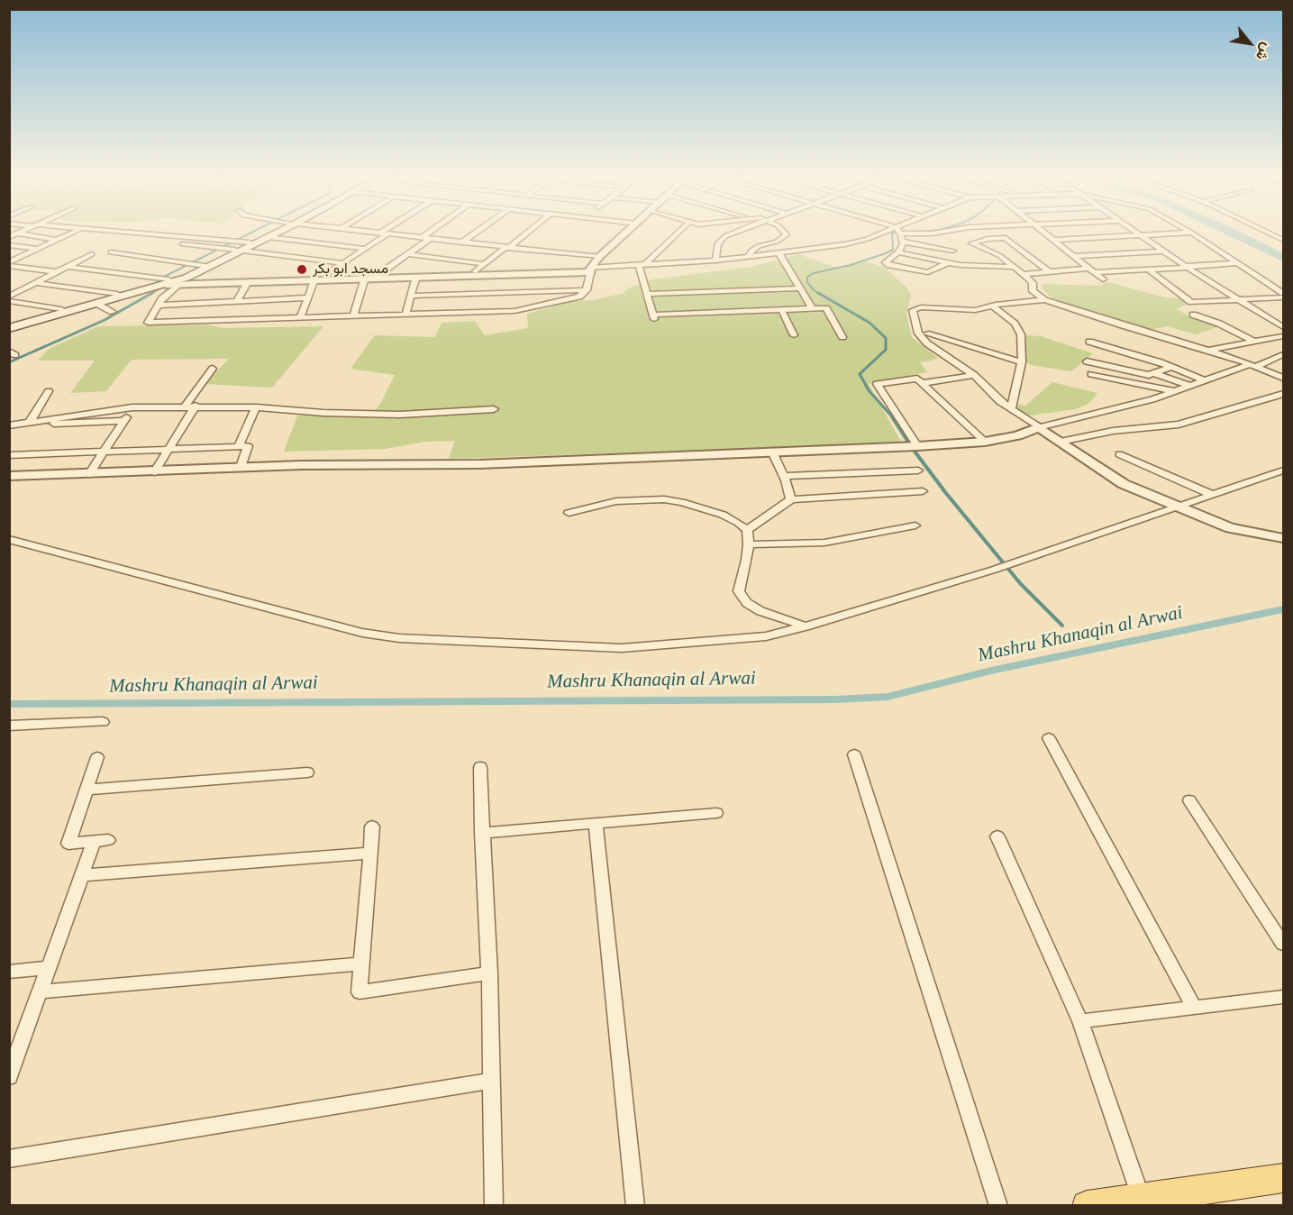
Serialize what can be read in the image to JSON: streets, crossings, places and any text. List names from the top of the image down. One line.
{"water":["Mashru Khanaqin al Arwai"],"places":["مسجد ابو بكر"],"north":"bottom right"}
